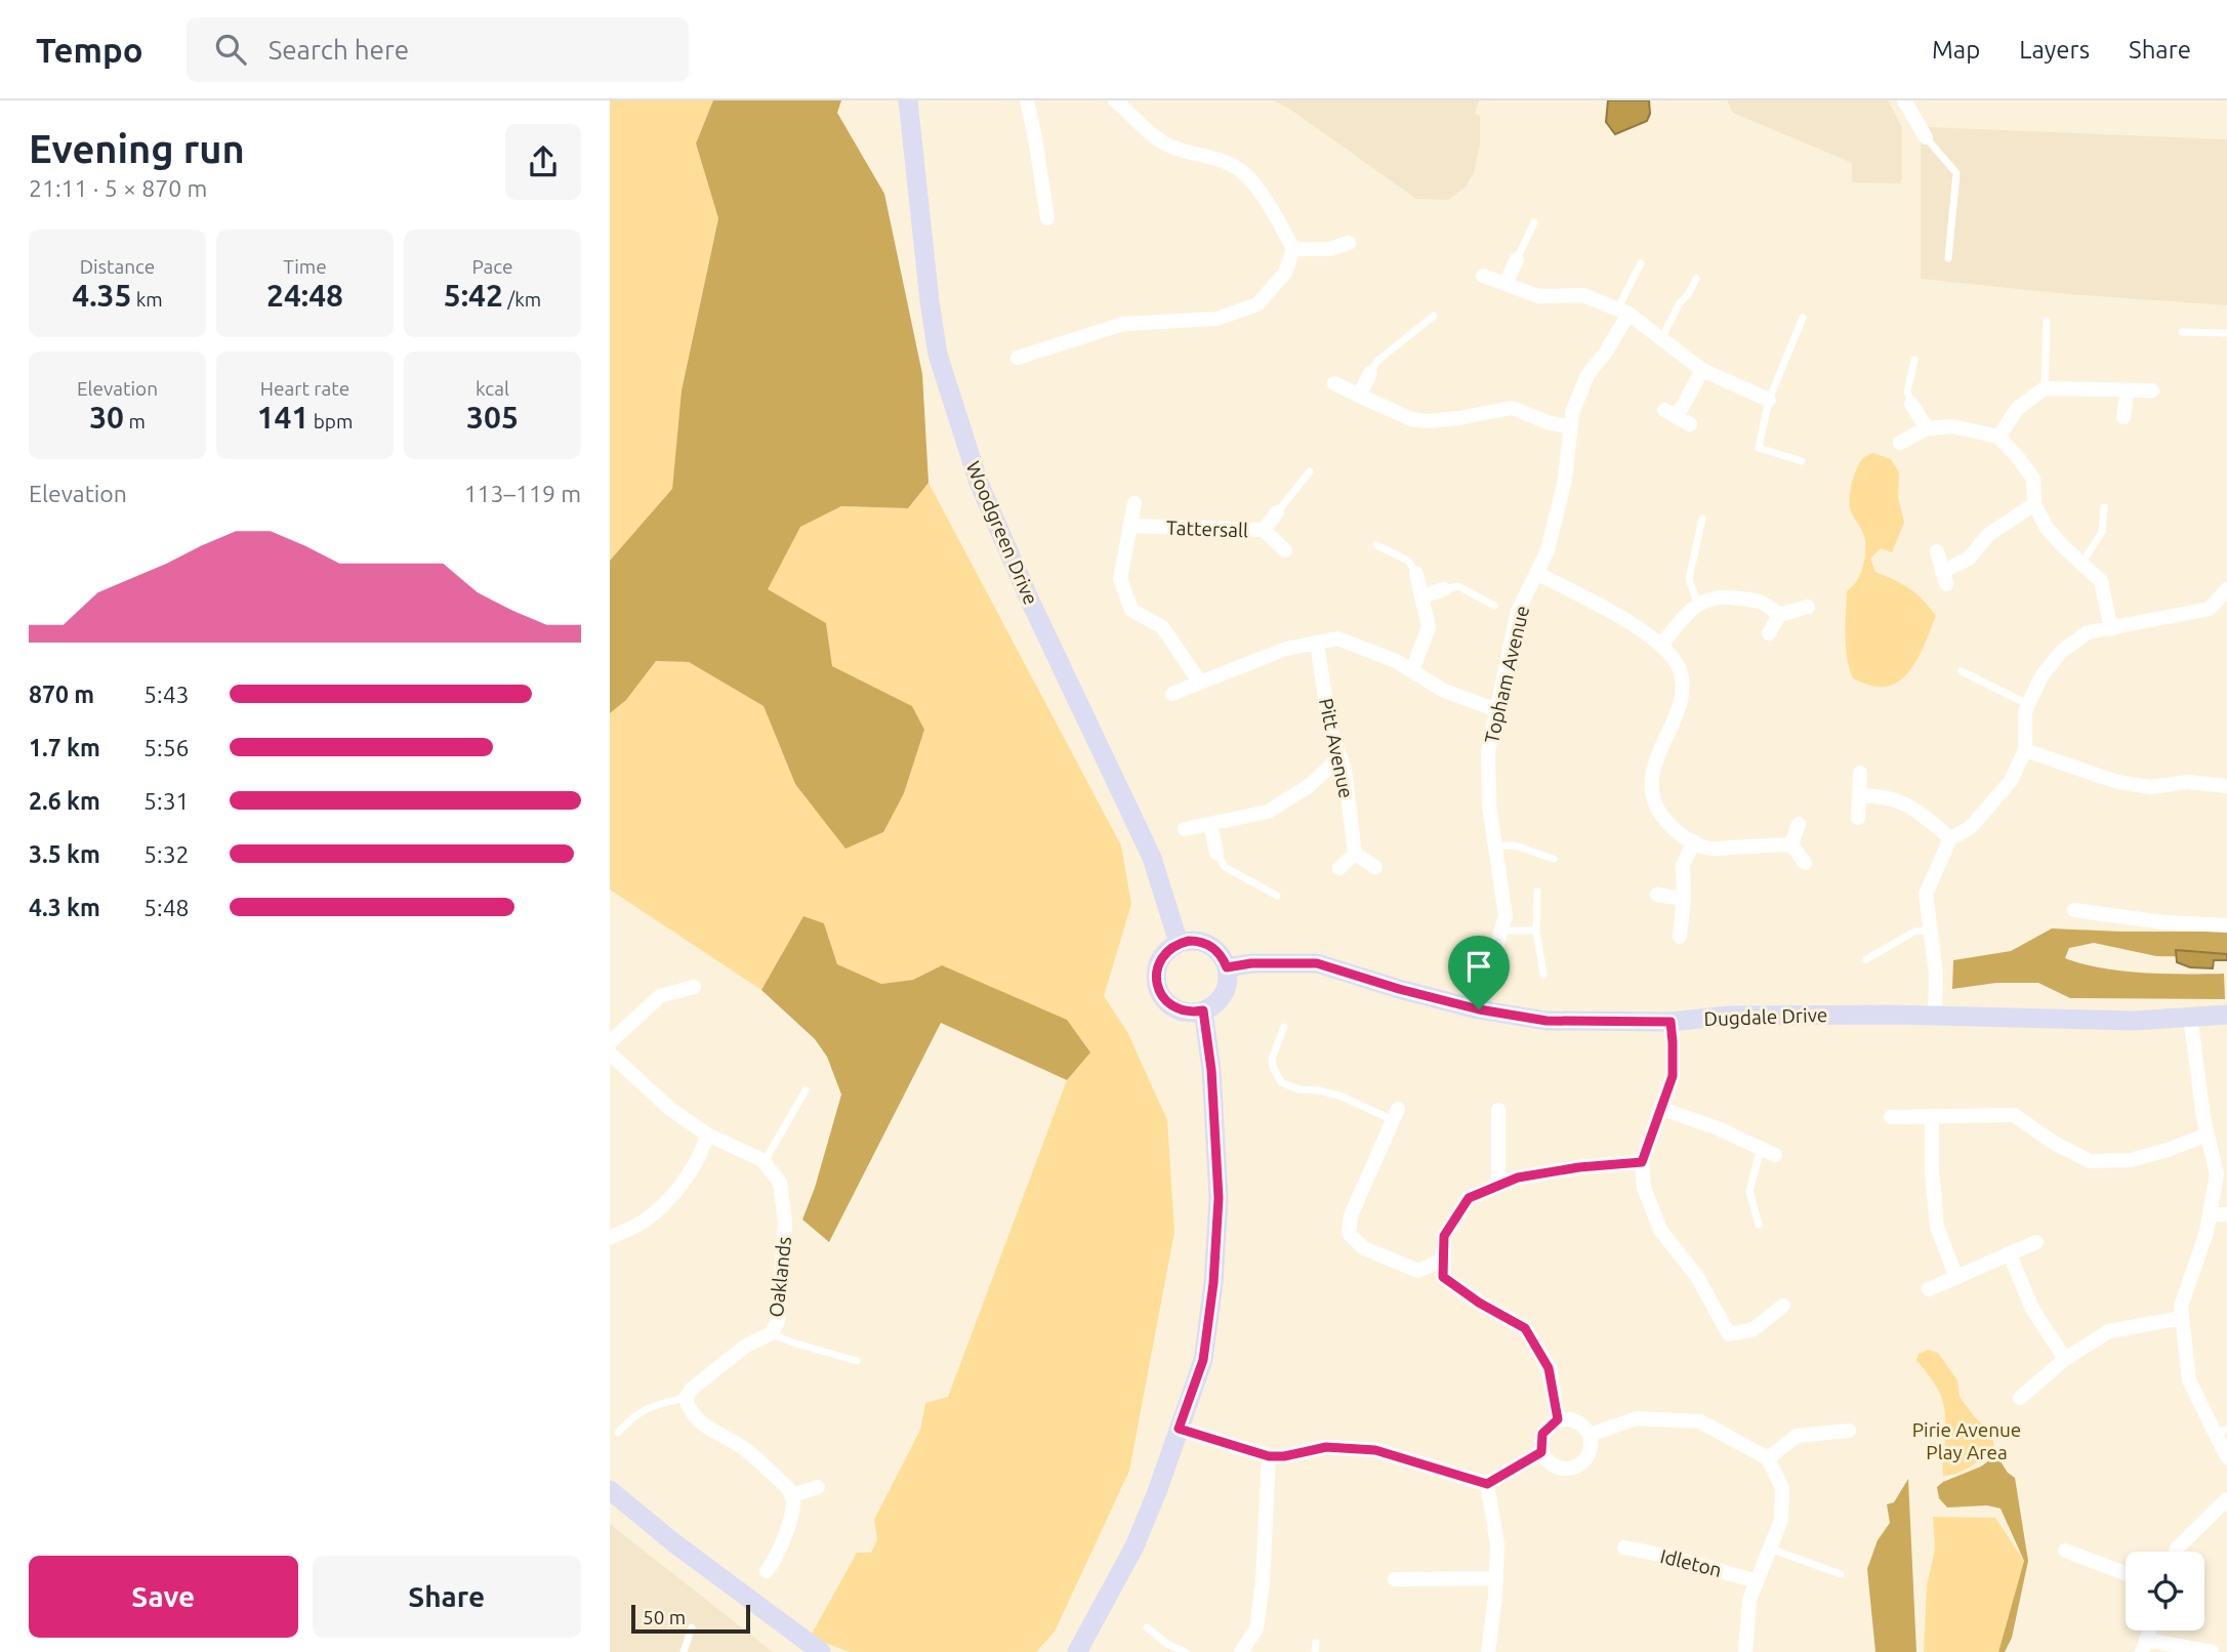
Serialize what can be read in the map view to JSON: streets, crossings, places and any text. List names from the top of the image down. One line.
{"streets":{"main road":["Woodgreen Drive","Dugdale Drive"],"street":["Tattersall","Topham Avenue","Pitt Avenue","Oaklands","Idleton"]},"crossings":[["Woodgreen Drive","Dugdale Drive"],["Topham Avenue","Dugdale Drive"]],"parks":["Pirie Avenue Play Area"],"scale_bar":"50 m","page":{"header":"Tempo","search":"Search here","nav":["Map","Layers","Share"],"heading":["Evening run","21:11 · 5 × 870 m"],"stats":[["Distance","4.35 km"],["Time","24:48"],["Pace","5:42 /km"],["Elevation","30 m"],["Heart rate","141 bpm"],["kcal","305"]],"chart":["Elevation","113–119 m"],"list":[{"name":"870 m","note":"5:43"},{"name":"1.7 km","note":"5:56"},{"name":"2.6 km","note":"5:31"},{"name":"3.5 km","note":"5:32"},{"name":"4.3 km","note":"5:48"}],"buttons":["Save","Share"],"scale":"50 m"}}
